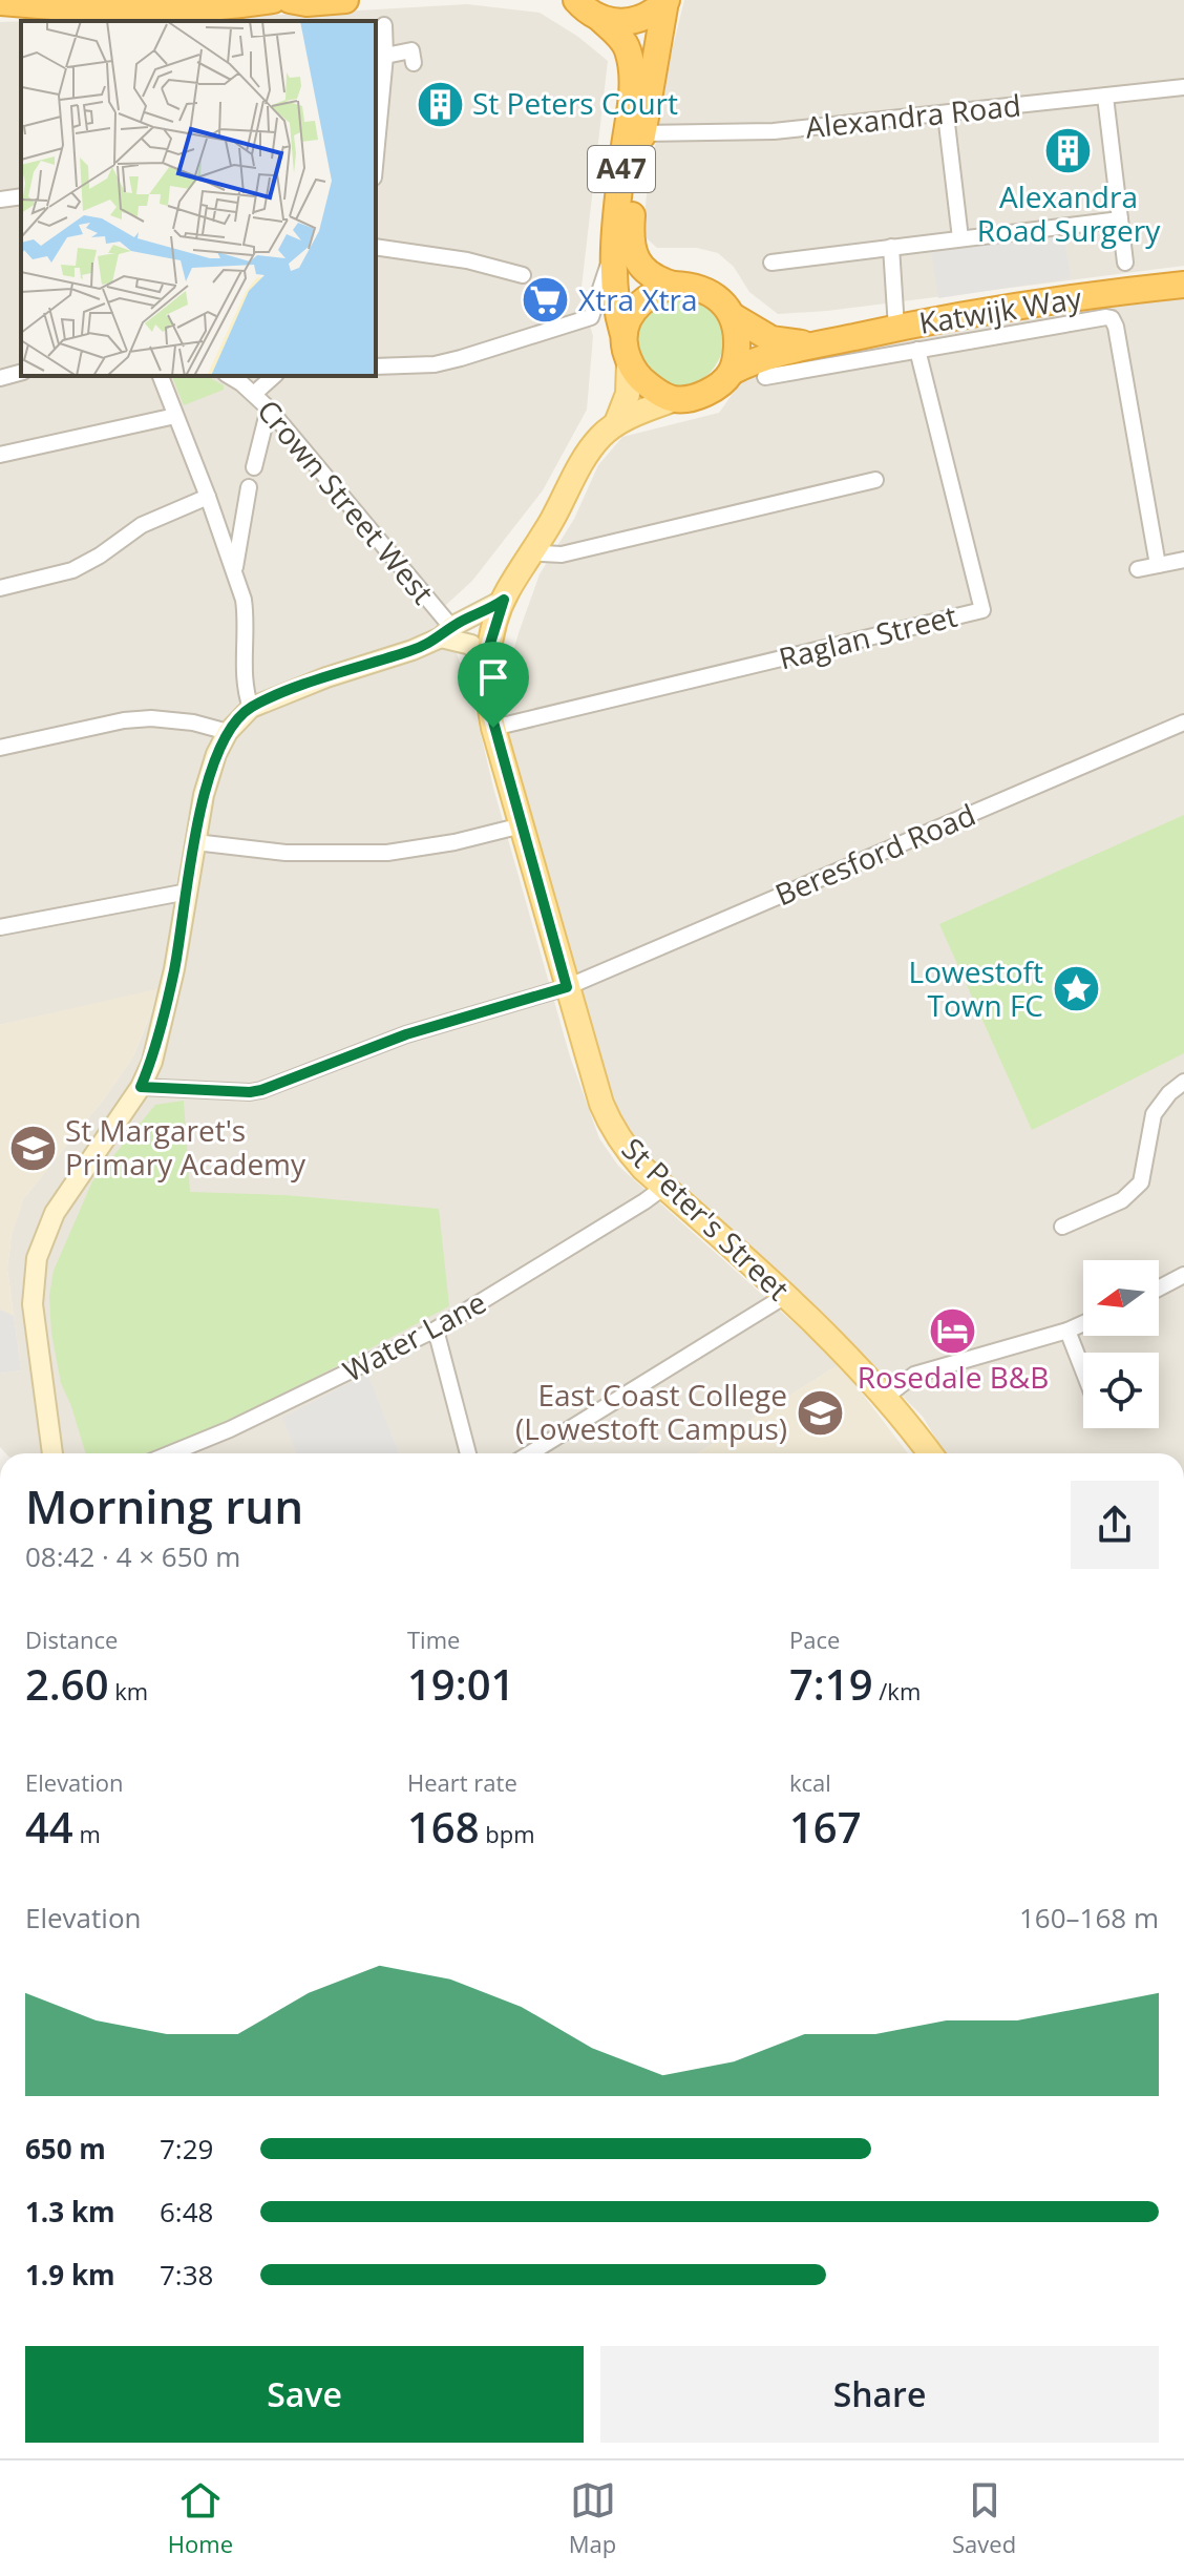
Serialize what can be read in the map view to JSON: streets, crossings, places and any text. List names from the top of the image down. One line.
{"streets":{"highway":["A47","Katwijk Way"],"main road":["St Peter's Street"],"street":["Alexandra Road","Crown Street West","Raglan Street","Beresford Road","Water Lane"]},"crossings":[["Alexandra Road","A47"],["A47","Katwijk Way"],["A47","St Peter's Street"],["Katwijk Way","St Peter's Street"],["Raglan Street","St Peter's Street"],["Beresford Road","St Peter's Street"],["St Peter's Street","Water Lane"]],"places":{"building":["St Peters Court","Alexandra Road Surgery"],"supermarket":["Xtra Xtra"],"place":["Lowestoft Town FC"],"school or university":["St Margaret's Primary Academy","East Coast College (Lowestoft Campus)"],"hotel":["Rosedale B&B"]},"north":"left","page":{"heading":["Morning run","08:42 · 4 × 650 m"],"stats":[["Distance","2.60 km"],["Time","19:01"],["Pace","7:19 /km"],["Elevation","44 m"],["Heart rate","168 bpm"],["kcal","167"]],"chart":["Elevation","160–168 m"],"list":[{"name":"650 m","note":"7:29"},{"name":"1.3 km","note":"6:48"},{"name":"1.9 km","note":"7:38"}],"buttons":["Save","Share"],"tabs":["Home","Map","Saved"]}}
